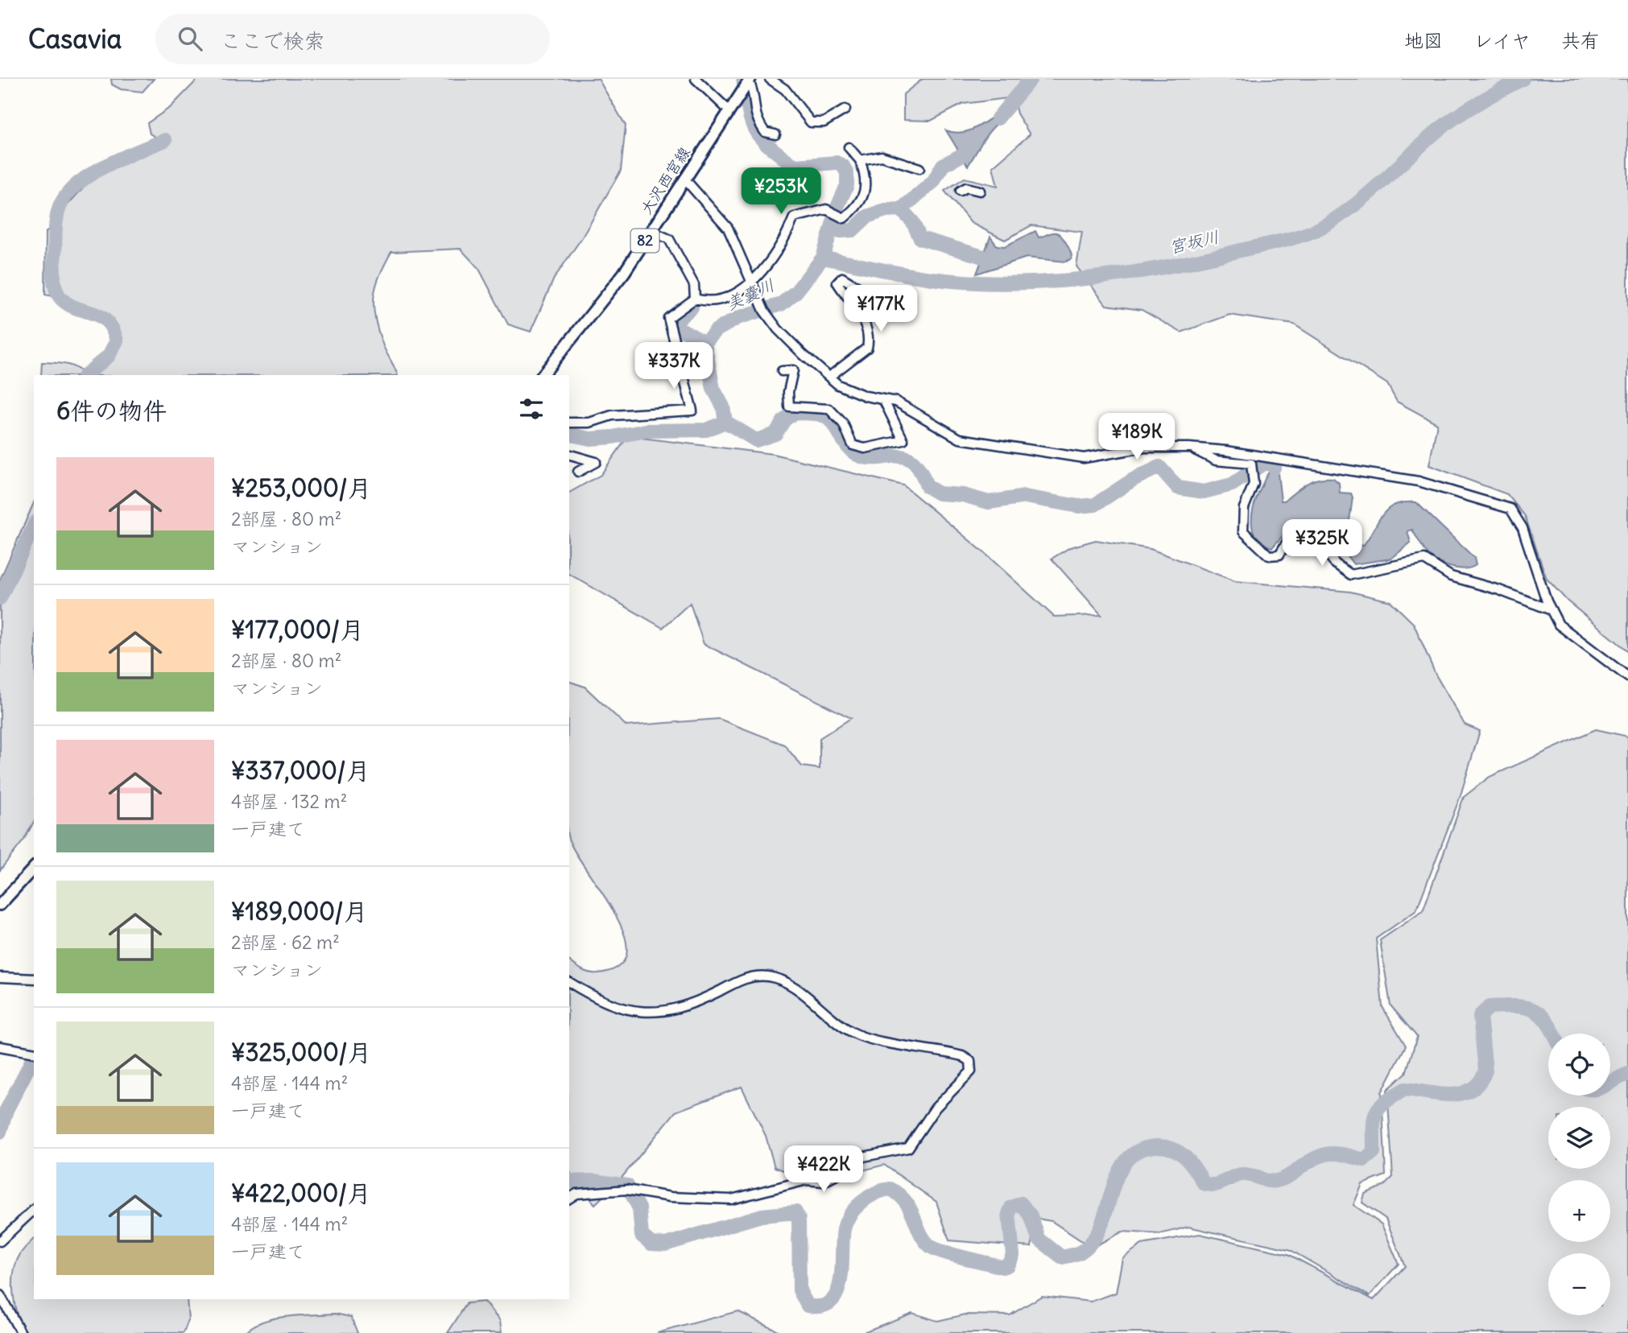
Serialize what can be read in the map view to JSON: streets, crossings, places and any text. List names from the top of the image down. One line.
{"streets":{"main road":["大沢西宮線","82"]},"water":["宮坂川","美嚢川"],"page":{"header":"Casavia","search":"ここで検索","nav":["地図","レイヤ","共有"],"price":["¥253K","¥177K","¥337K","¥189K","¥325K","¥422K"],"heading":"6件の物件","list":[{"name":"¥253,000/月","note":"2部屋 · 80 m² · マンション"},{"name":"¥177,000/月","note":"2部屋 · 80 m² · マンション"},{"name":"¥337,000/月","note":"4部屋 · 132 m² · 一戸建て"},{"name":"¥189,000/月","note":"2部屋 · 62 m² · マンション"},{"name":"¥325,000/月","note":"4部屋 · 144 m² · 一戸建て"},{"name":"¥422,000/月","note":"4部屋 · 144 m² · 一戸建て"}],"map_buttons":["+","−"]}}
